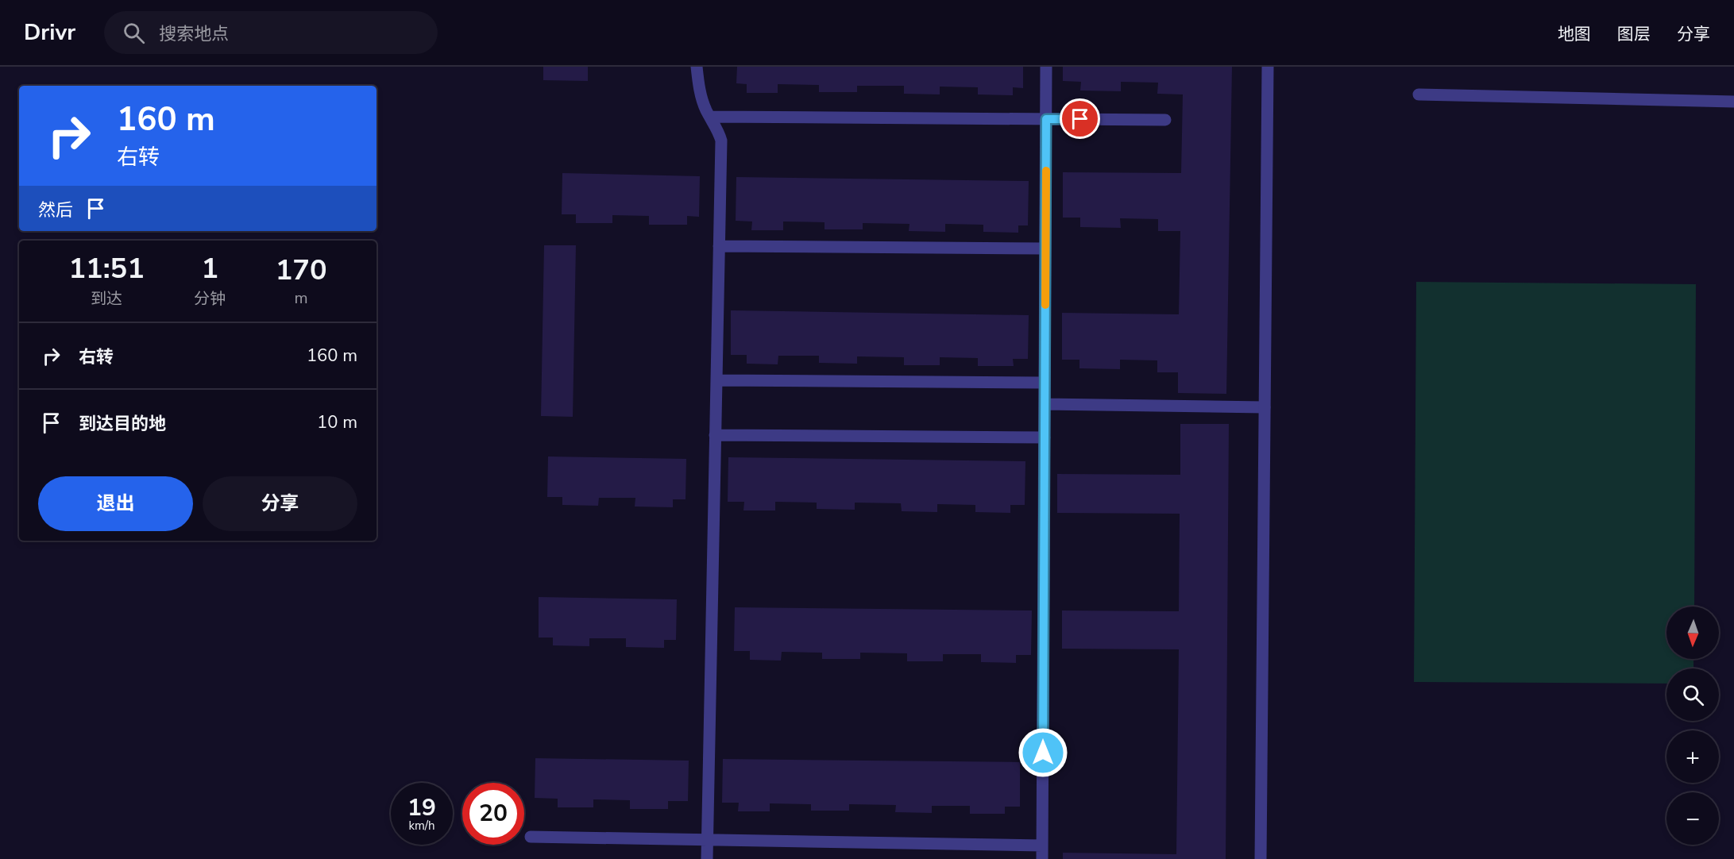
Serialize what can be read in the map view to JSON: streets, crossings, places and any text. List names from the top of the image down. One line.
{"north":"bottom","page":{"header":"Drivr","search":"搜索地点","nav":["地图","图层","分享"],"turn":["160 m","右转"],"then":"然后","eta":["11:51","到达","1","分钟","170","m"],"list":[{"name":"右转","value":"160 m"},{"name":"到达目的地","value":"10 m"}],"buttons":["退出","分享"],"map_buttons":["+","−"],"speed":"19 km/h","limit":"20"}}
